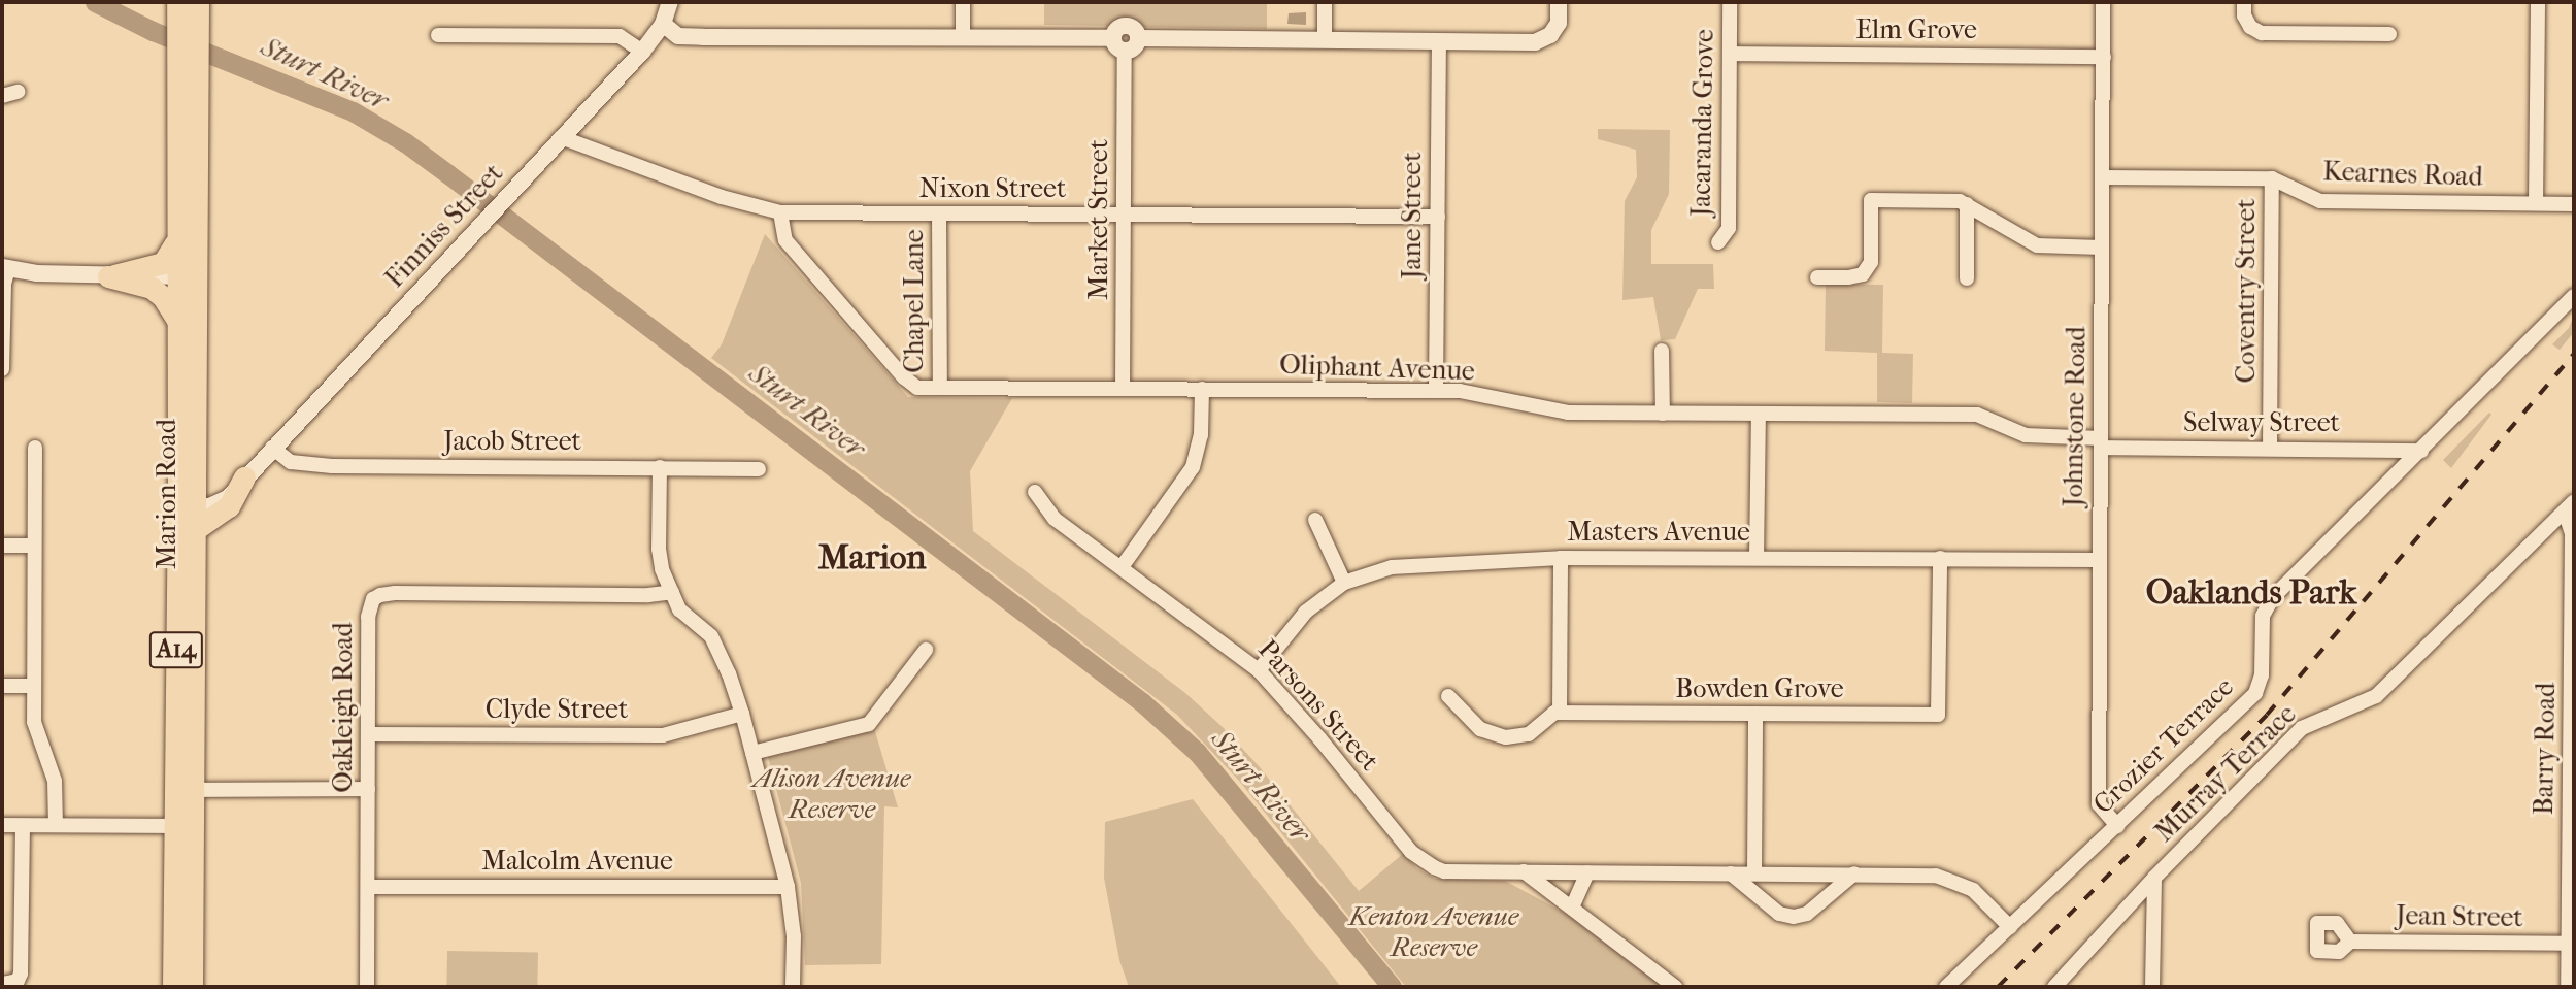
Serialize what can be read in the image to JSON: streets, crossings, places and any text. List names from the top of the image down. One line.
{"streets":{"main road":["Marion Road","A14"],"street":["Elm Grove","Jacaranda Grove","Kearnes Road","Nixon Street","Jane Street","Market Street","Finniss Street","Coventry Street","Chapel Lane","Oliphant Avenue","Johnstone Road","Selway Street","Jacob Street","Masters Avenue","Bowden Grove","Parsons Street","Oakleigh Road","Clyde Street","Crozier Terrace","Barry Road","Murray Terrace","Malcolm Avenue","Jean Street"]},"crossings":[["Elm Grove","Jacaranda Grove"],["Elm Grove","Johnstone Road"],["Kearnes Road","Coventry Street"],["Kearnes Road","Johnstone Road"],["Nixon Street","Jane Street"],["Nixon Street","Market Street"],["Nixon Street","Finniss Street"],["Nixon Street","Chapel Lane"],["Nixon Street","Oliphant Avenue"],["Jane Street","Oliphant Avenue"],["Market Street","Oliphant Avenue"],["Finniss Street","Jacob Street"],["Finniss Street","Marion Road"],["Coventry Street","Selway Street"],["Chapel Lane","Oliphant Avenue"],["Oliphant Avenue","Johnstone Road"],["Oliphant Avenue","Selway Street"],["Johnstone Road","Selway Street"],["Johnstone Road","Masters Avenue"],["Johnstone Road","Crozier Terrace"],["Selway Street","Crozier Terrace"],["Masters Avenue","Bowden Grove"],["Masters Avenue","Parsons Street"],["Parsons Street","Crozier Terrace"],["Oakleigh Road","Clyde Street"],["Oakleigh Road","Malcolm Avenue"],["Barry Road","Murray Terrace"],["Barry Road","Jean Street"]],"districts":["Marion","Oaklands Park"],"water":["Sturt River"],"parks":["Alison Avenue Reserve","Kenton Avenue Reserve"]}
